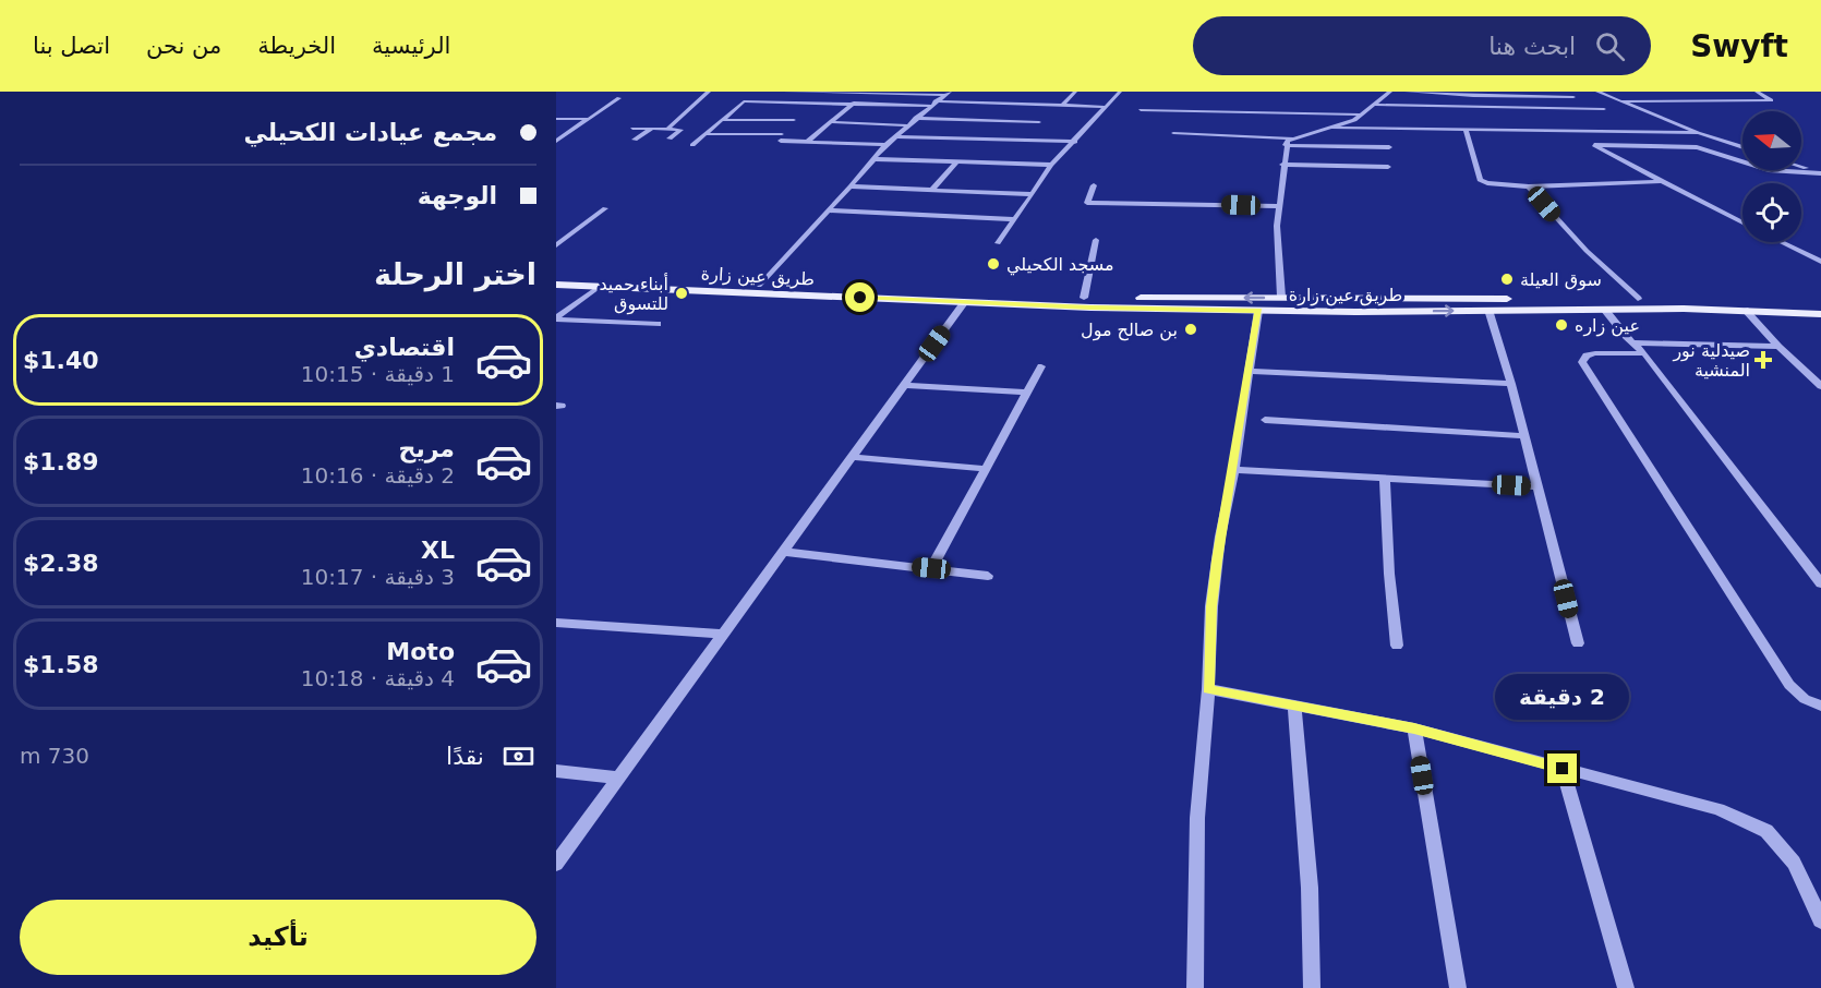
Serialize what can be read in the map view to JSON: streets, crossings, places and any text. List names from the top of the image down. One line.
{"streets":{"main road":["طريق عين زارة"]},"places":{"other":["مسجد الكحيلي","سوق العيلة","أبناء حميد للتسوق","عين زاره","بن صالح مول"],"health":["صيدلية نور المنشية"]},"north":"left","page":{"header":"Swyft","search":"ابحث هنا","nav":["الرئيسية","الخريطة","من نحن","اتصل بنا"],"banner":["مجمع عيادات الكحيلي","الوجهة"],"heading":"اختر الرحلة","list":[{"name":"اقتصادي","note":"1 دقيقة · 10:15","value":"$1.40"},{"name":"مريح","note":"2 دقيقة · 10:16","value":"$1.89"},{"name":"XL","note":"3 دقيقة · 10:17","value":"$2.38"},{"name":"Moto","note":"4 دقيقة · 10:18","value":"$1.58"}],"bubble":"2 دقيقة","pay":["نقدًا","730 m"],"buttons":"تأكيد"}}
